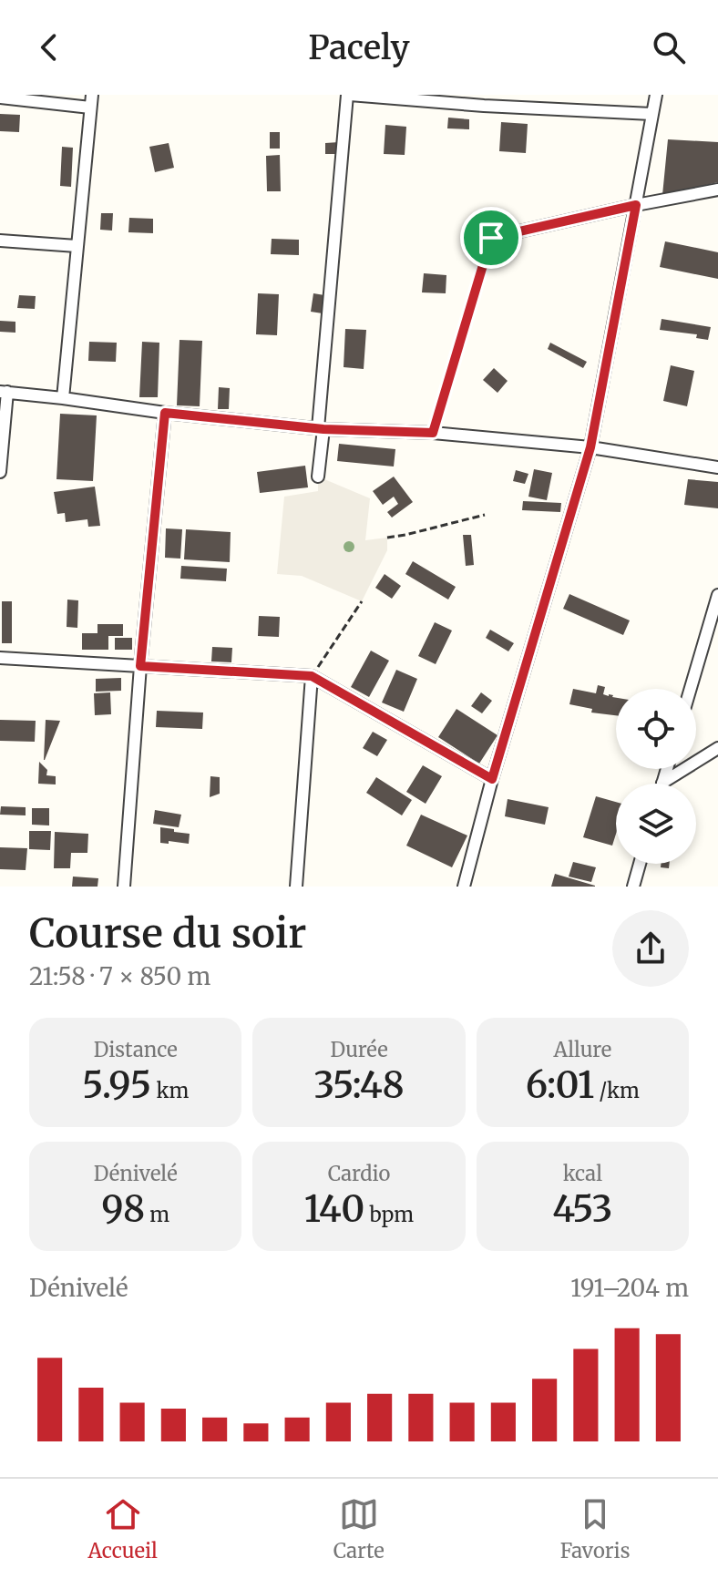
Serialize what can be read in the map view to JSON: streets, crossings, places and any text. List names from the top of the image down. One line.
{"page":{"header":"Pacely","heading":["Course du soir","21:58 · 7 × 850 m"],"stats":[["Distance","5.95 km"],["Durée","35:48"],["Allure","6:01 /km"],["Dénivelé","98 m"],["Cardio","140 bpm"],["kcal","453"]],"chart":["Dénivelé","191–204 m"],"tabs":["Accueil","Carte","Favoris"]}}
